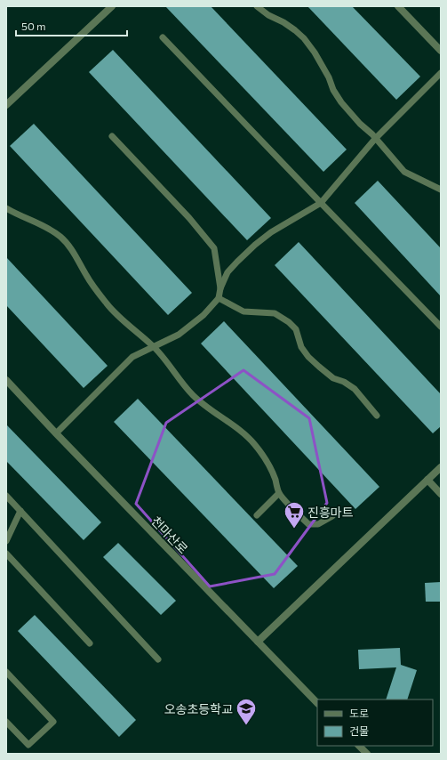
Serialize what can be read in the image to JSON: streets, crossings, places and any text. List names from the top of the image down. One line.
{"streets":{"street":["천마산로"]},"places":{"supermarket":["진흥마트"],"school or university":["오송초등학교"]},"legend":["도로","건물"],"scale_bar":"50 m"}
